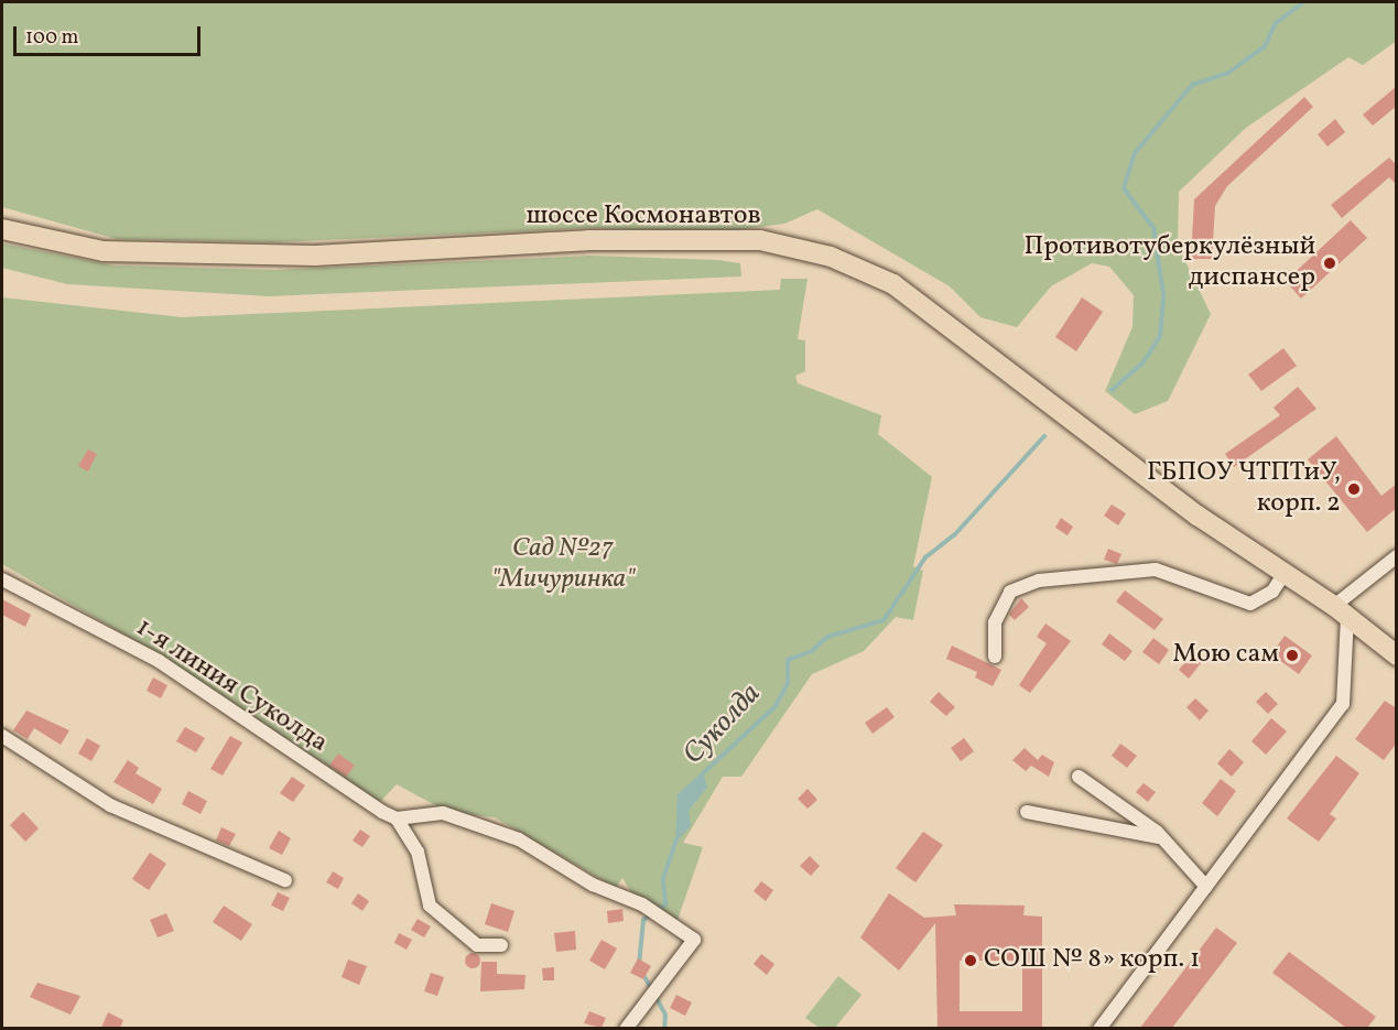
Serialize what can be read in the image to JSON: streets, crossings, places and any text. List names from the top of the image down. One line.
{"streets":{"main road":["шоссе Космонавтов"],"street":["1-я линия Суколда"]},"water":["Суколда"],"parks":["Сад №27 \"Мичуринка\""],"places":["Противотуберкулёзный диспансер","ГБПОУ ЧТПТиУ, корп. 2","Мою сам","СОШ № 8» корп. 1"],"scale_bar":"100 m"}
